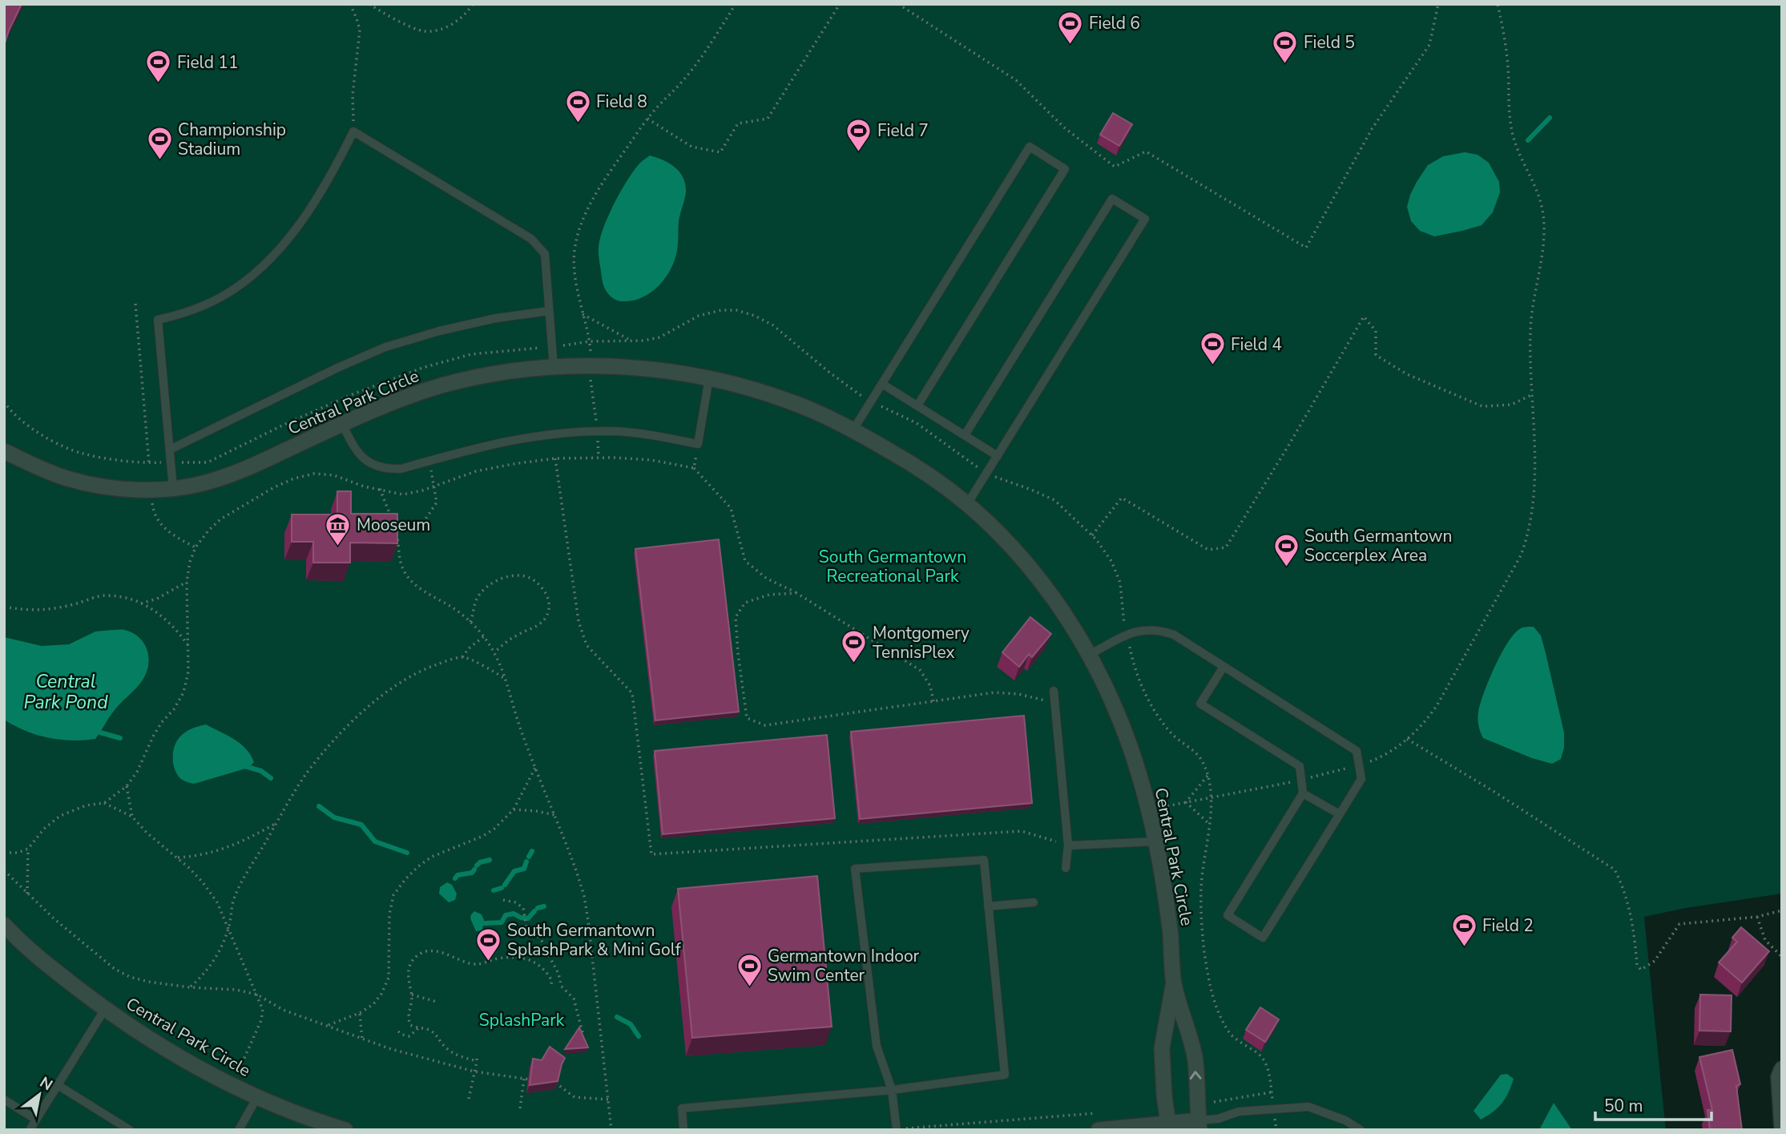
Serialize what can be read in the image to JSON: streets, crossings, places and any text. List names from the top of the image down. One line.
{"streets":{"street":["Central Park Circle"]},"water":["Central Park Pond"],"parks":["South Germantown Recreational Park","SplashPark"],"places":{"sports":["Field 6","Field 5","Field 11","Field 8","Field 7","Championship Stadium","Field 4","South Germantown Soccerplex Area","Montgomery TennisPlex","Field 2","South Germantown SplashPark & Mini Golf","Germantown Indoor Swim Center"],"museum":["Mooseum"]},"scale_bar":"50 m","north":"top right"}
